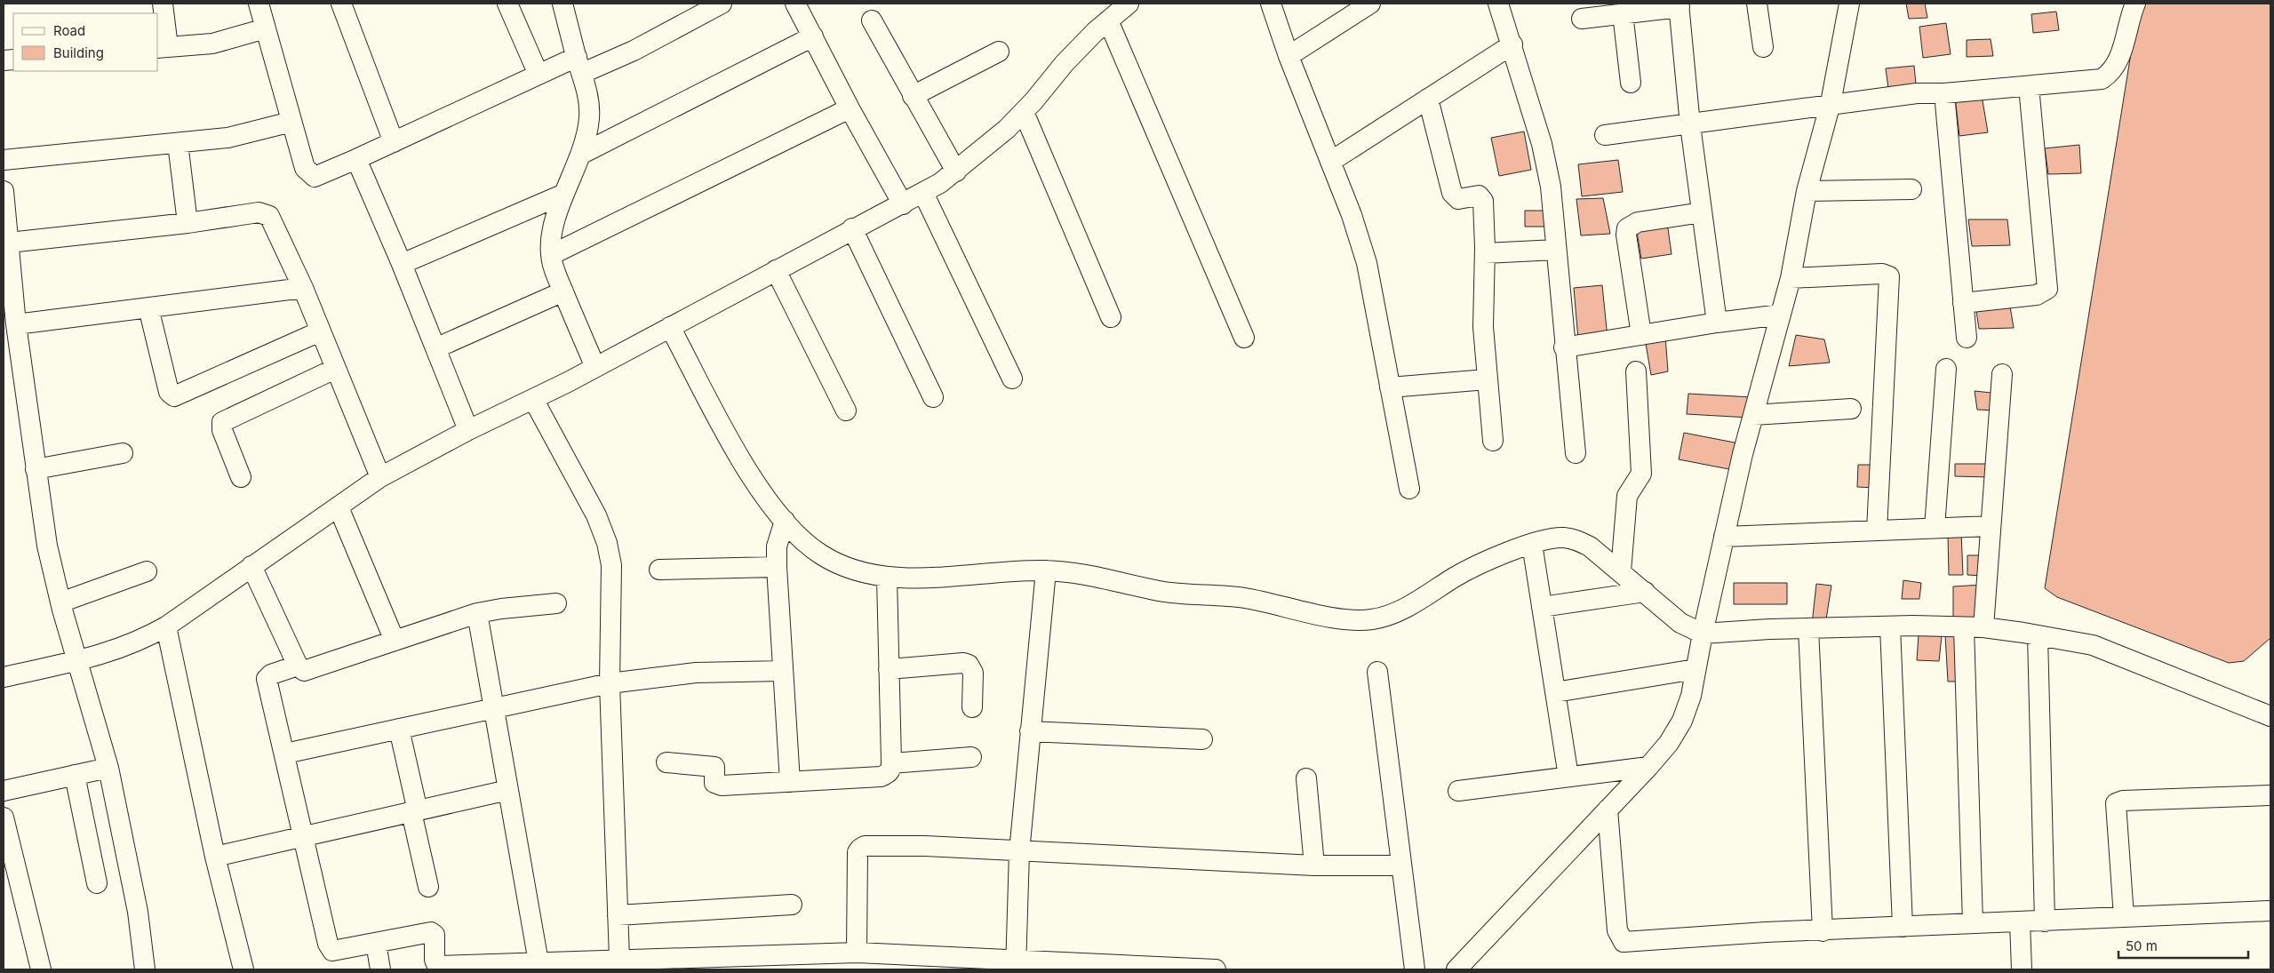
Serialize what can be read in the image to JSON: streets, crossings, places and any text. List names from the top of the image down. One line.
{"legend":["Road","Building"],"scale_bar":"50 m"}
